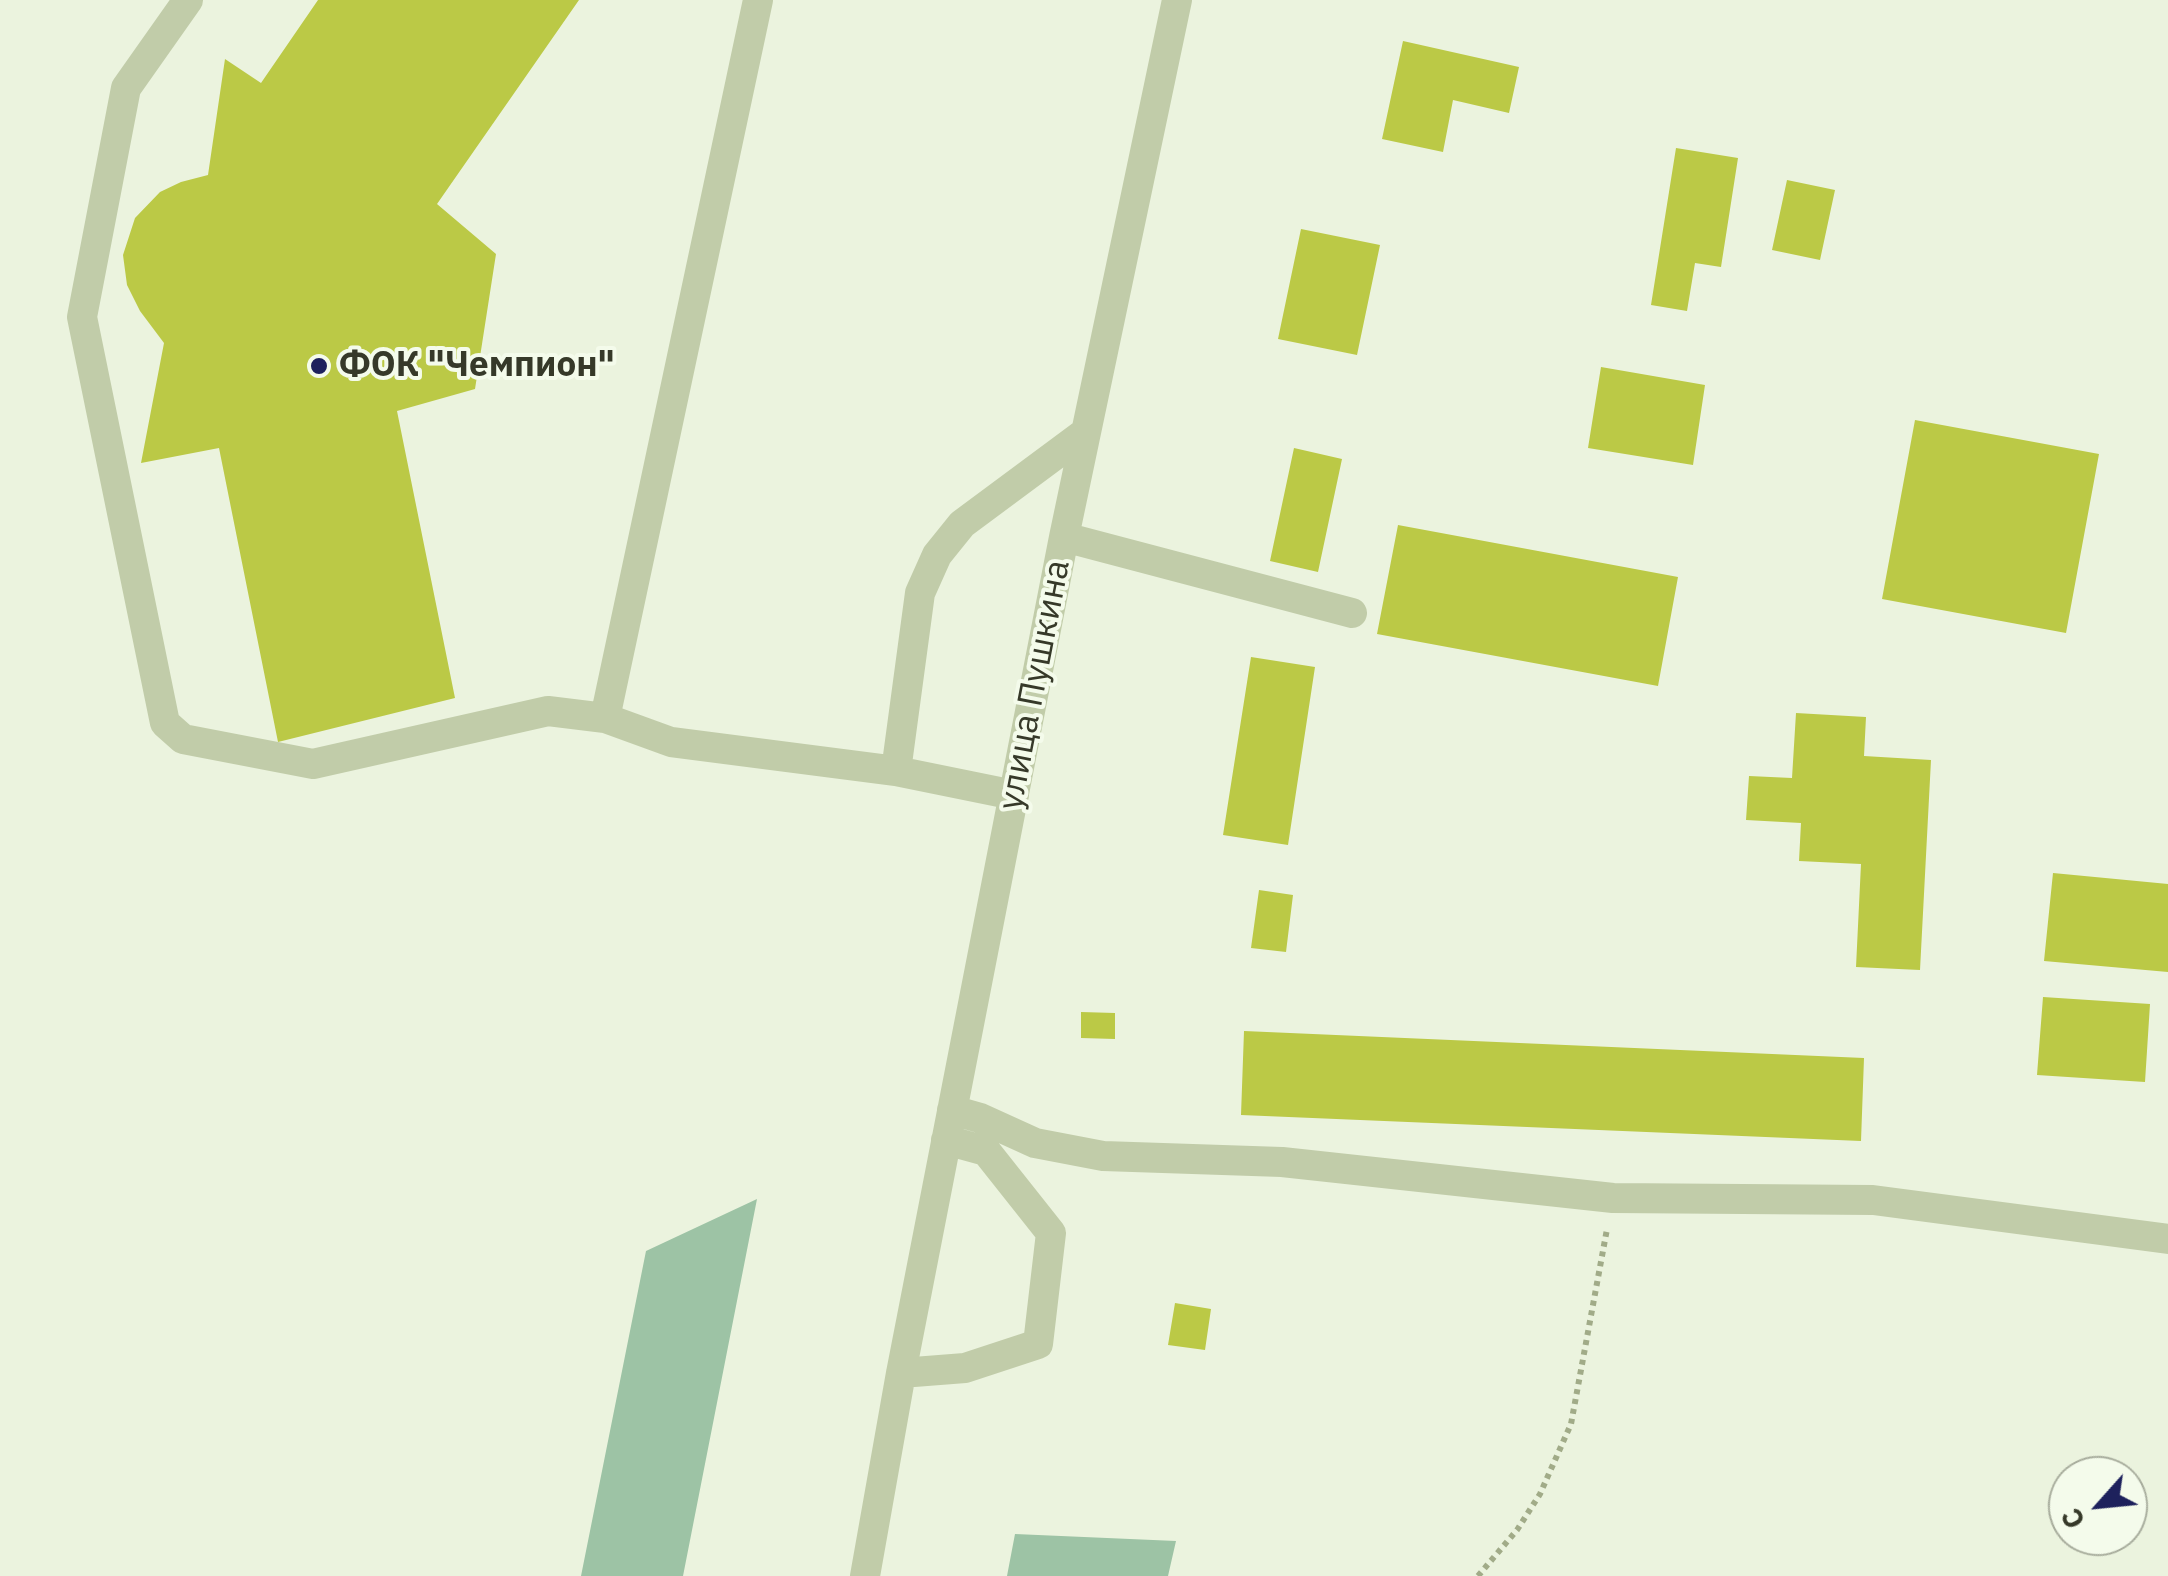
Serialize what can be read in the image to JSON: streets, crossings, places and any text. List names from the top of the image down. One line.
{"streets":{"street":["улица Пушкина"]},"places":["ФОК \"Чемпион\""],"north":"bottom left"}
